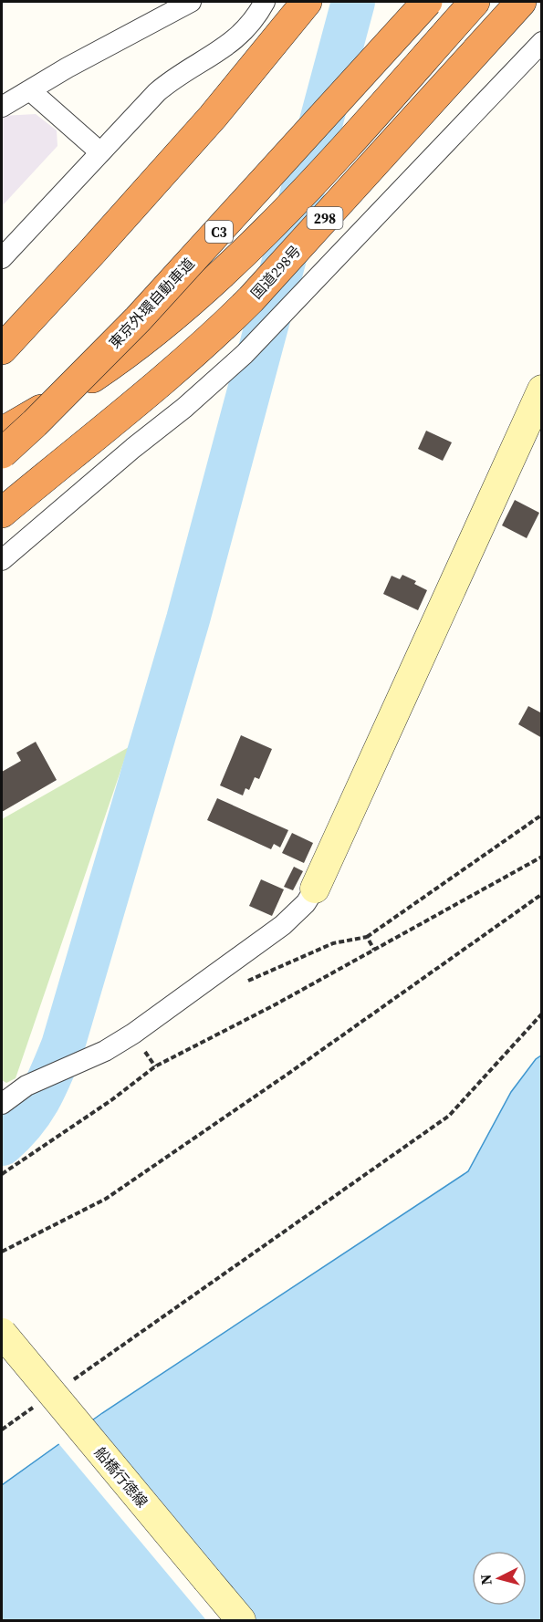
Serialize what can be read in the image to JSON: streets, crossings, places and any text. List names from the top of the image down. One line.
{"streets":{"highway":["298","C3","国道298号","東京外環自動車道"],"street":["船橋行徳線"]},"north":"left"}
